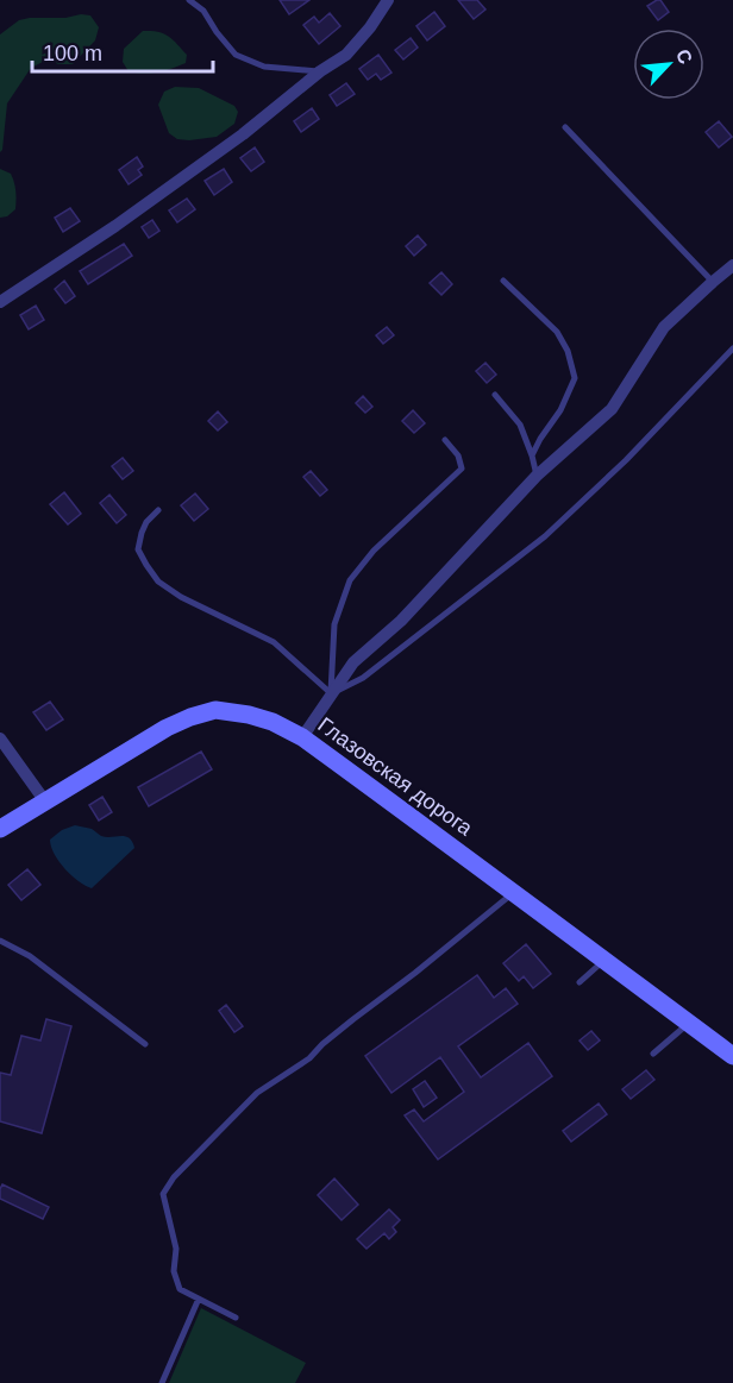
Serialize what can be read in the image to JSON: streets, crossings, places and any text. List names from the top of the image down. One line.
{"streets":{"street":["Глазовская дорога"]},"scale_bar":"100 m","north":"top right"}
